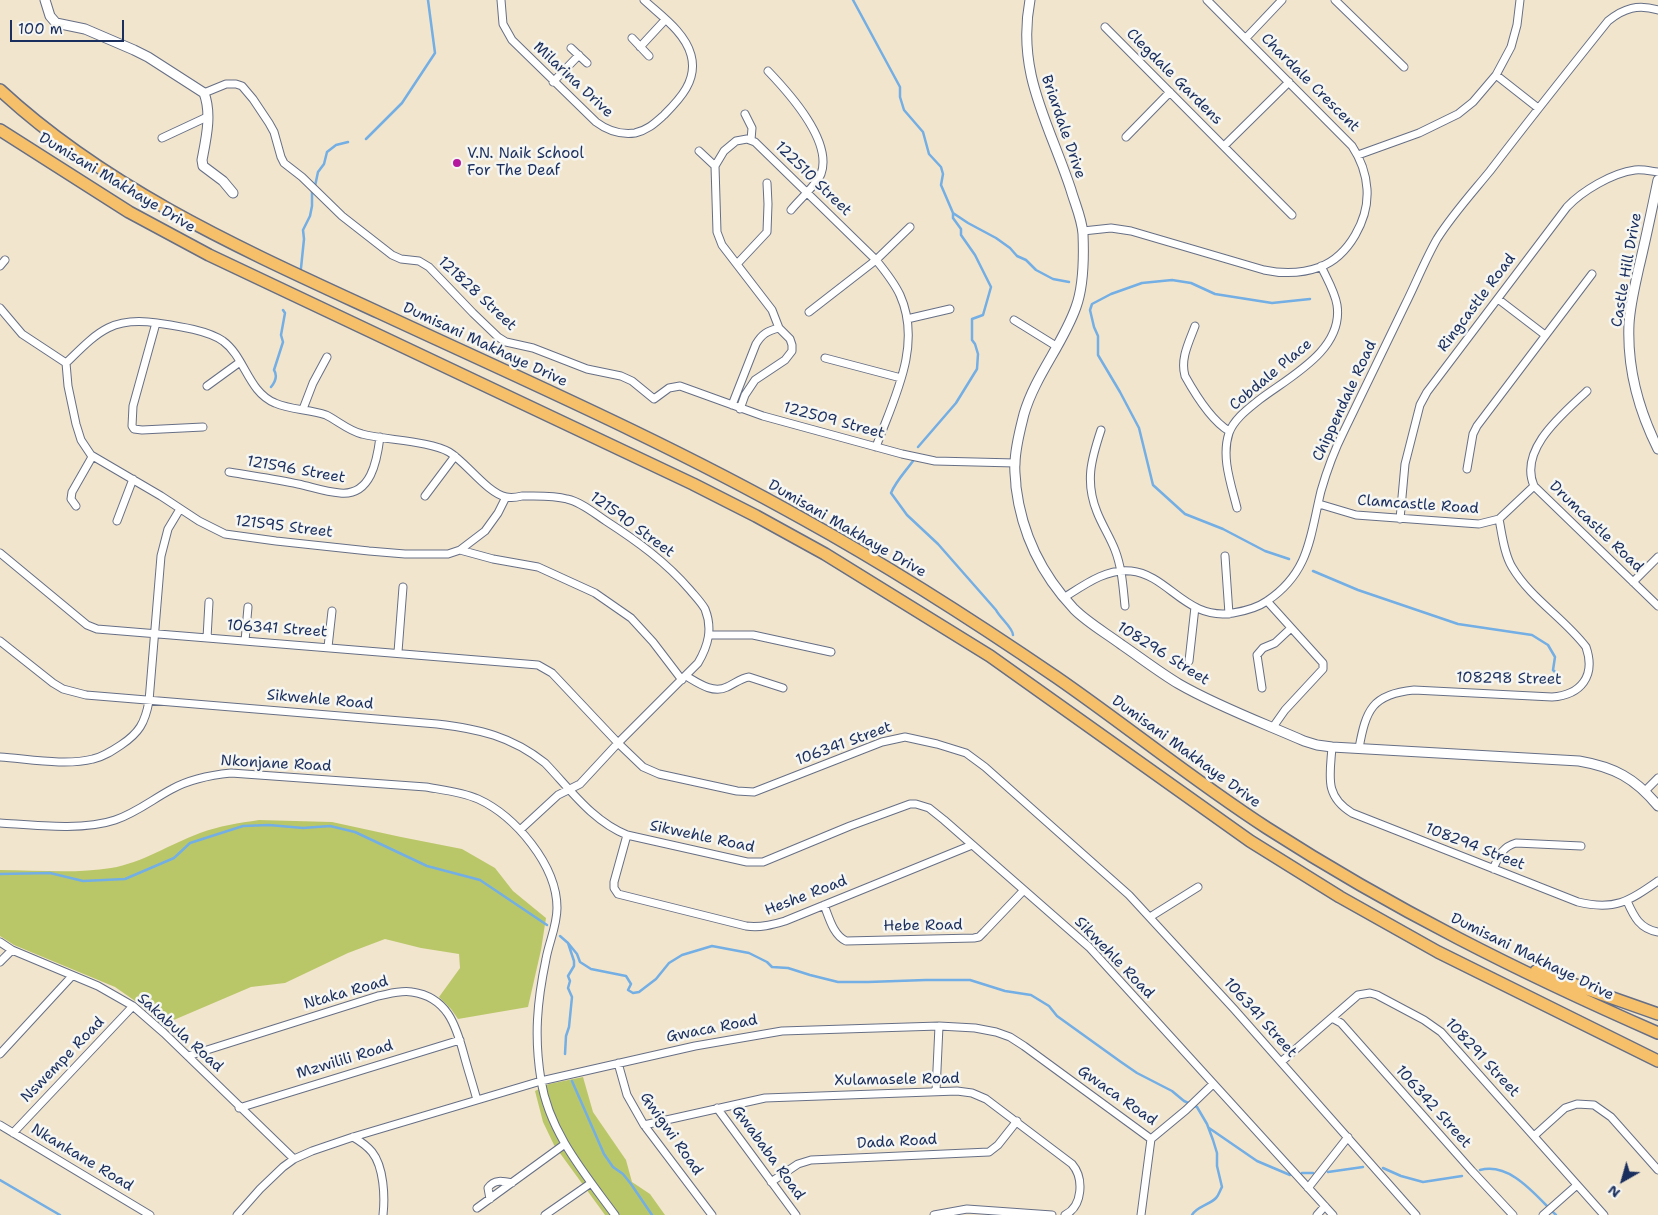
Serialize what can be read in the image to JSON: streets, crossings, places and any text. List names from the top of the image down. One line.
{"streets":{"main road":["Dumisani Makhaye Drive"],"street":["Clegdale Gardens","Milarina Drive","Chardale Crescent","Briardale Drive","122510 Street","Castle Hill Drive","121828 Street","Ringcastle Road","Cobdale Place","Chippendale Road","122509 Street","121596 Street","Clamcastle Road","121590 Street","121595 Street","Drumcastle Road","106341 Street","108296 Street","108298 Street","Sikwehle Road","Nkonjane Road","108294 Street","Heshe Road","Hebe Road","Ntaka Road","Gwaca Road","Sakabula Road","108291 Street","Nswempe Road","Mzwilili Road","Xulamasele Road","106342 Street","Gwigwi Road","Dada Road","Gwababa Road","Nkankane Road"]},"crossings":[["Clegdale Gardens","Chardale Crescent"],["Chardale Crescent","Briardale Drive"],["Chardale Crescent","Cobdale Place"],["Chardale Crescent","108296 Street"],["Briardale Drive","108296 Street"],["122510 Street","122509 Street"],["121828 Street","122509 Street"],["Ringcastle Road","Clamcastle Road"],["Chippendale Road","Clamcastle Road"],["Chippendale Road","108296 Street"],["122509 Street","108296 Street"],["Clamcastle Road","Drumcastle Road"],["Clamcastle Road","108298 Street"],["121590 Street","121595 Street"],["121590 Street","106341 Street"],["106341 Street","108291 Street"],["108296 Street","108298 Street"],["108296 Street","108294 Street"],["Sikwehle Road","Heshe Road"],["Sikwehle Road","Hebe Road"],["Sikwehle Road","Gwaca Road"],["Nkonjane Road","Gwaca Road"],["Heshe Road","Hebe Road"],["Ntaka Road","Gwaca Road"],["Ntaka Road","Sakabula Road"],["Ntaka Road","Mzwilili Road"],["Gwaca Road","Sakabula Road"],["Gwaca Road","Gwigwi Road"],["Sakabula Road","Nswempe Road"],["Sakabula Road","Mzwilili Road"],["108291 Street","106342 Street"],["Nswempe Road","Nkankane Road"],["Xulamasele Road","Gwigwi Road"],["Xulamasele Road","Dada Road"],["Xulamasele Road","Gwababa Road"],["Dada Road","Gwababa Road"]],"places":["V.N. Naik School For The Deaf"],"scale_bar":"100 m","north":"bottom left"}
